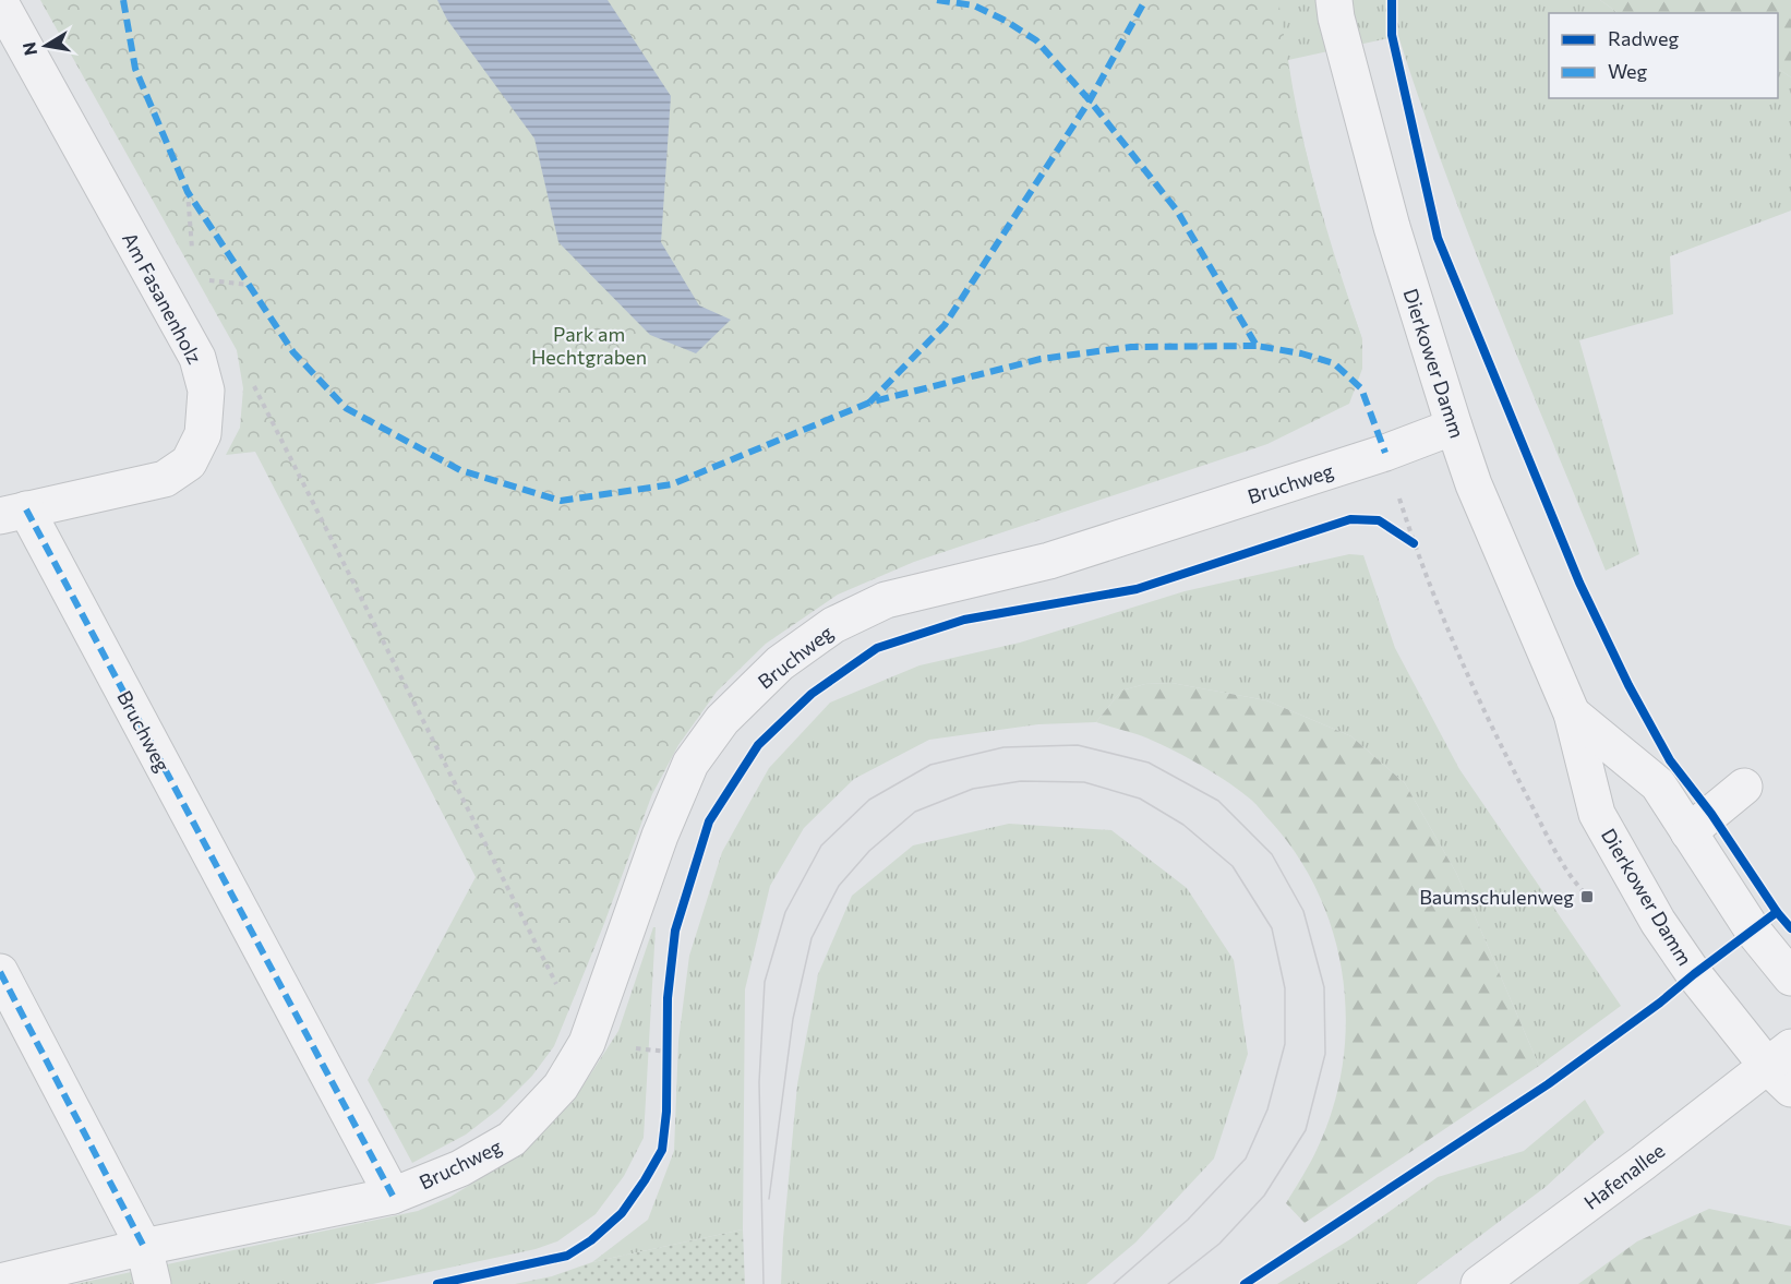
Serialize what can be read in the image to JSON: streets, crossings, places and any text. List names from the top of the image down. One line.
{"streets":{"street":["Am Fasanenholz","Dierkower Damm","Bruchweg","Hafenallee"]},"crossings":[["Am Fasanenholz","Bruchweg"],["Dierkower Damm","Bruchweg"],["Dierkower Damm","Hafenallee"]],"parks":["Park am Hechtgraben"],"places":{"transit":["Baumschulenweg"]},"legend":["Radweg","Weg"],"north":"left"}
